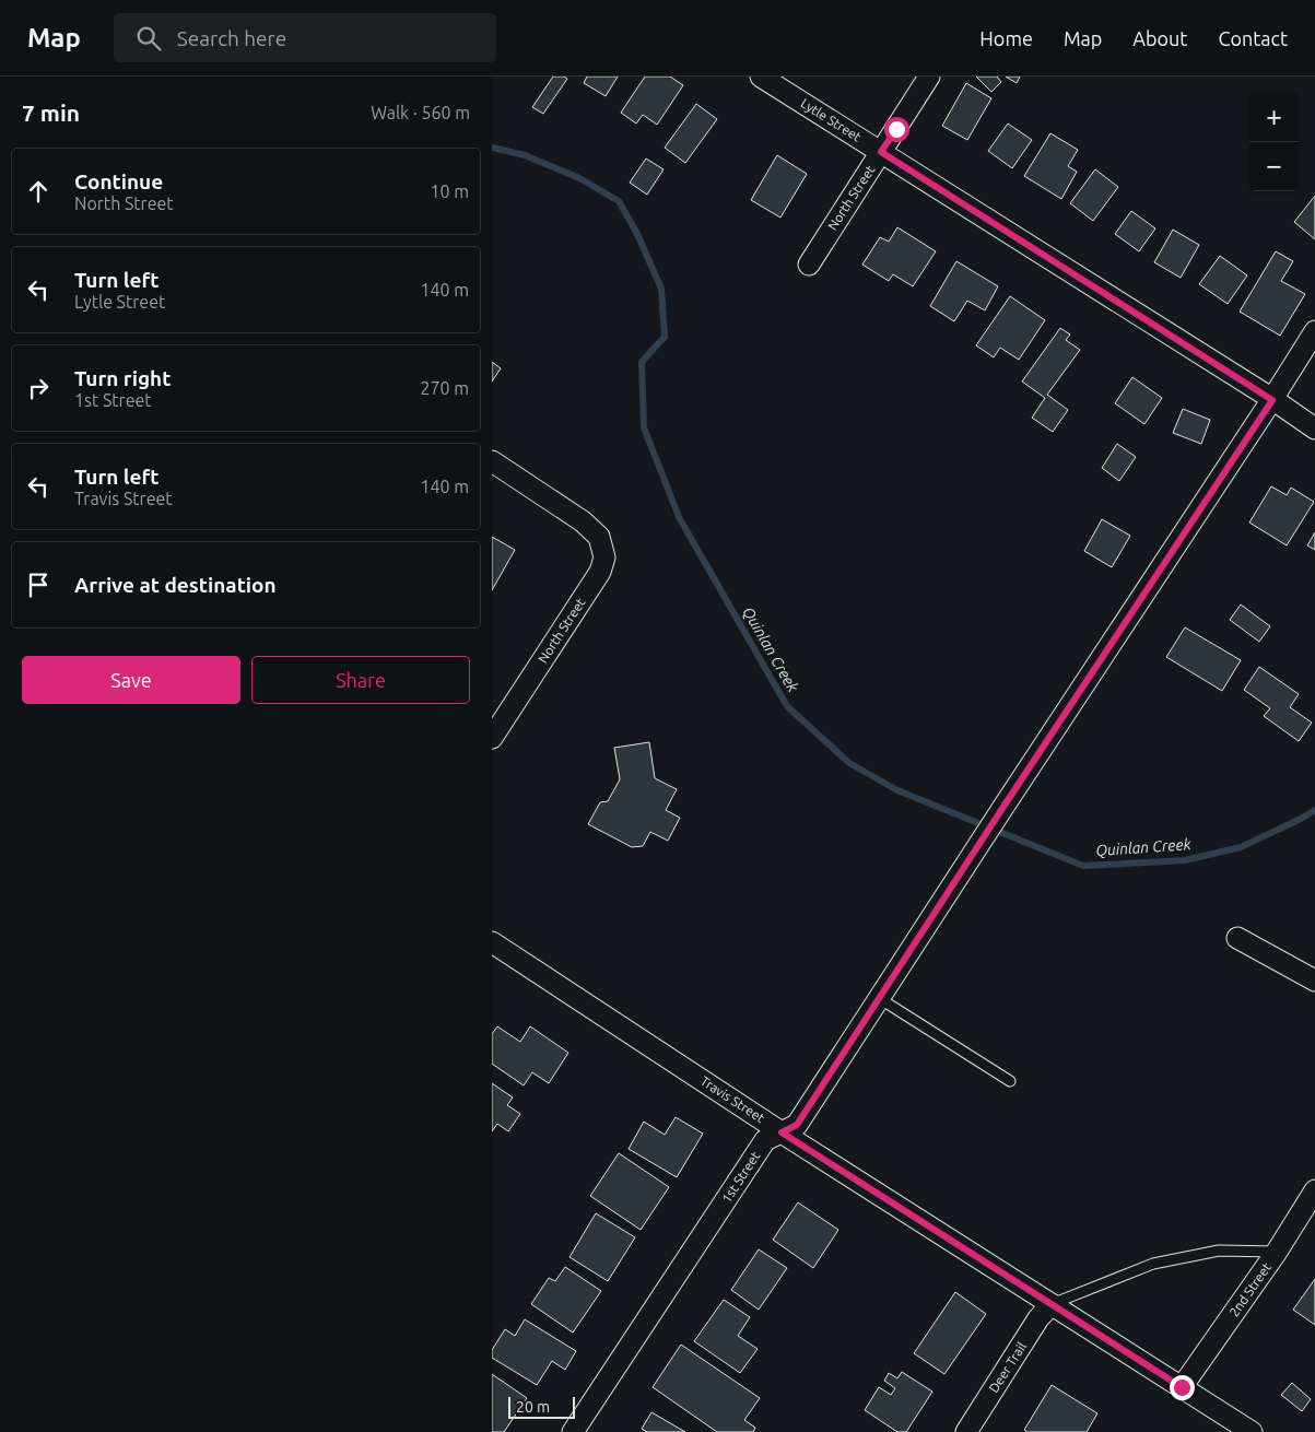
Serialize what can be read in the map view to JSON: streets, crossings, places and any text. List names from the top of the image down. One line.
{"streets":{"street":["Lytle Street","North Street","Travis Street","1st Street","2nd Street","Deer Trail"]},"crossings":[["Lytle Street","North Street"],["Lytle Street","1st Street"],["Travis Street","1st Street"],["Travis Street","2nd Street"],["Travis Street","Deer Trail"]],"water":["Quinlan Creek"],"scale_bar":"20 m","page":{"header":"Map","search":"Search here","nav":["Home","Map","About","Contact"],"heading":["7 min","Walk · 560 m"],"map_buttons":["+","−"],"list":[["Continue","North Street","10 m"],["Turn left","Lytle Street","140 m"],["Turn right","1st Street","270 m"],["Turn left","Travis Street","140 m"],"Arrive at destination"],"buttons":["Save","Share"],"scale":"20 m"}}
